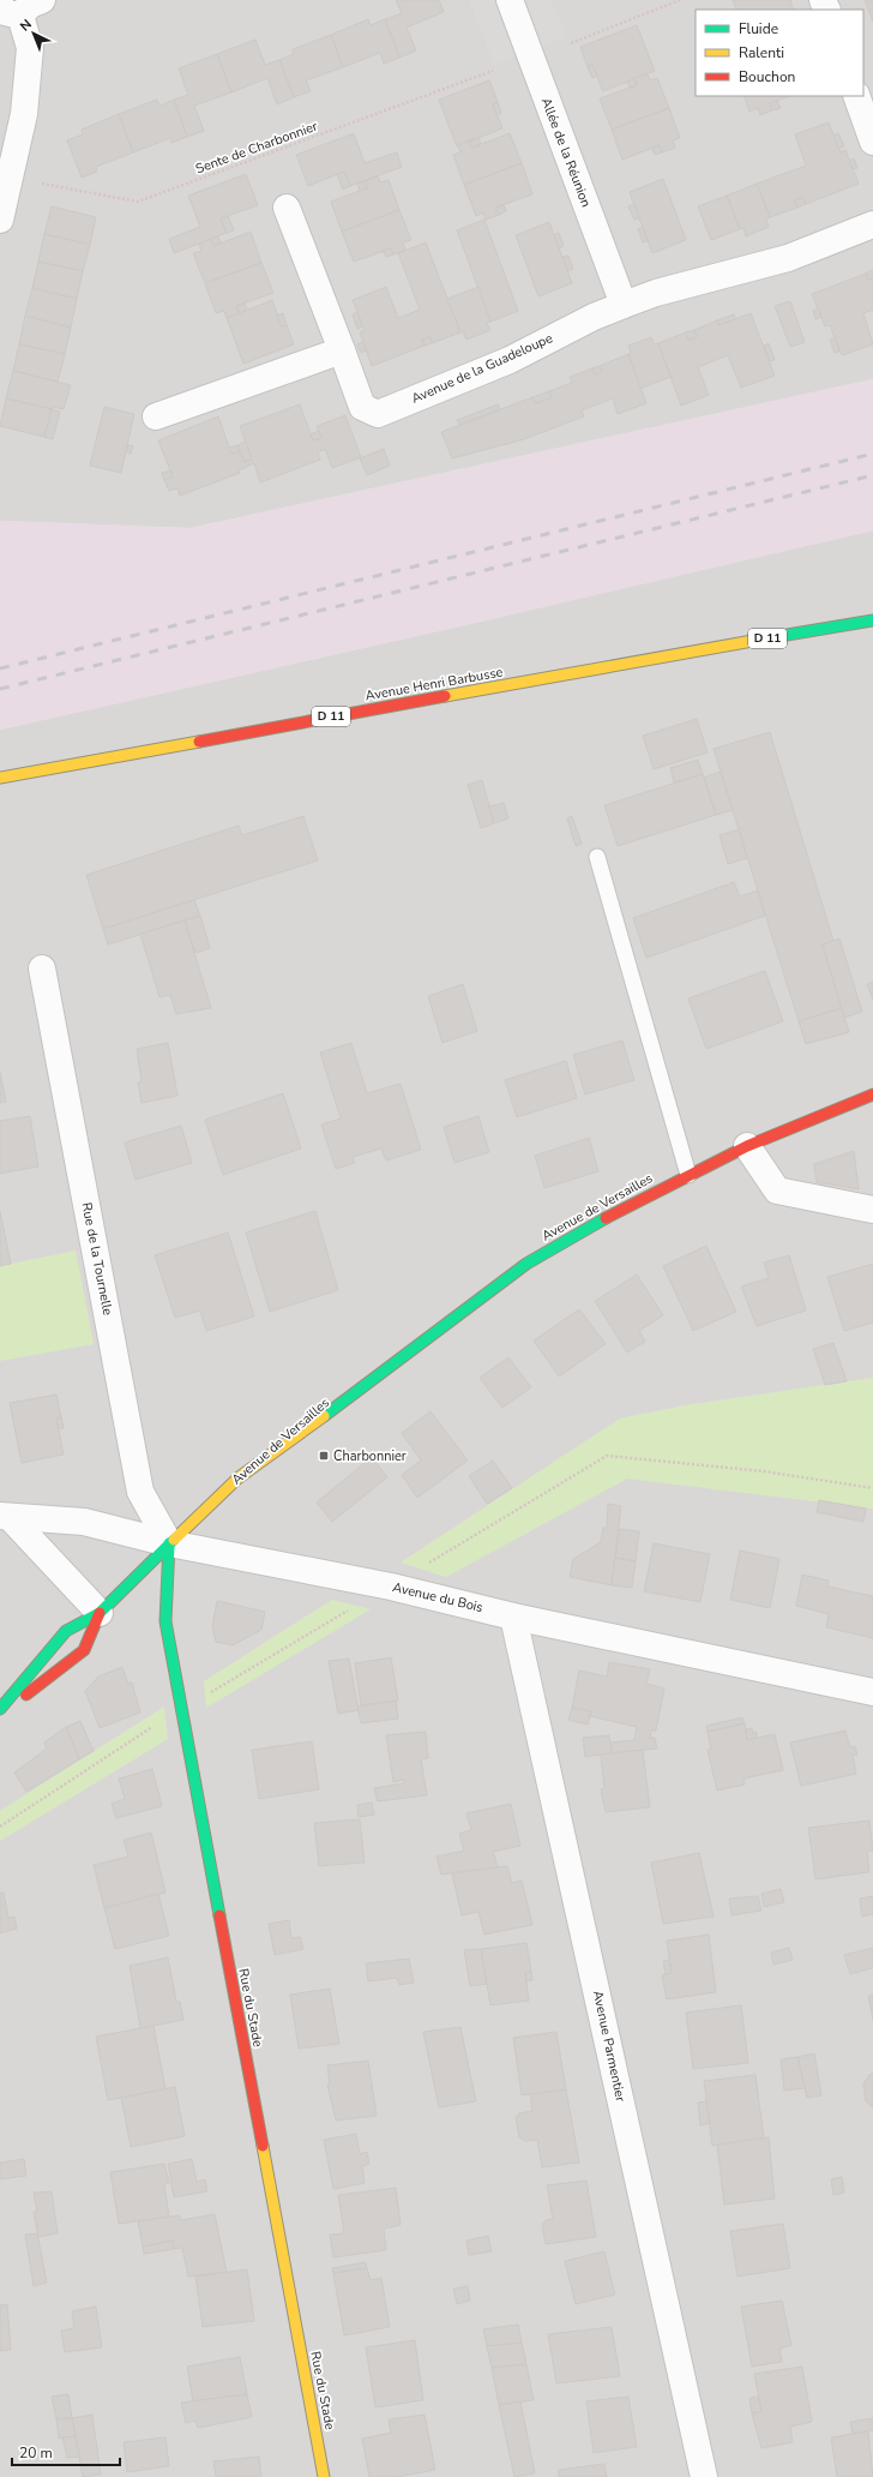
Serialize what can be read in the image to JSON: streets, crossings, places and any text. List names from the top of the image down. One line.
{"streets":{"street":["Allée de la Réunion","Avenue de la Guadeloupe","D 11","Avenue Henri Barbusse","Avenue de Versailles","Rue de la Tournelle","Avenue du Bois","Rue du Stade","Avenue Parmentier"],"path":["Sente de Charbonnier"]},"crossings":[["Allée de la Réunion","Avenue de la Guadeloupe"],["Avenue de Versailles","Rue de la Tournelle"],["Avenue de Versailles","Avenue du Bois"],["Avenue de Versailles","Rue du Stade"],["Rue de la Tournelle","Avenue du Bois"],["Rue de la Tournelle","Rue du Stade"],["Avenue du Bois","Rue du Stade"],["Avenue du Bois","Avenue Parmentier"]],"places":{"transit":["Charbonnier"]},"legend":["Fluide","Ralenti","Bouchon"],"scale_bar":"20 m","north":"top left"}
